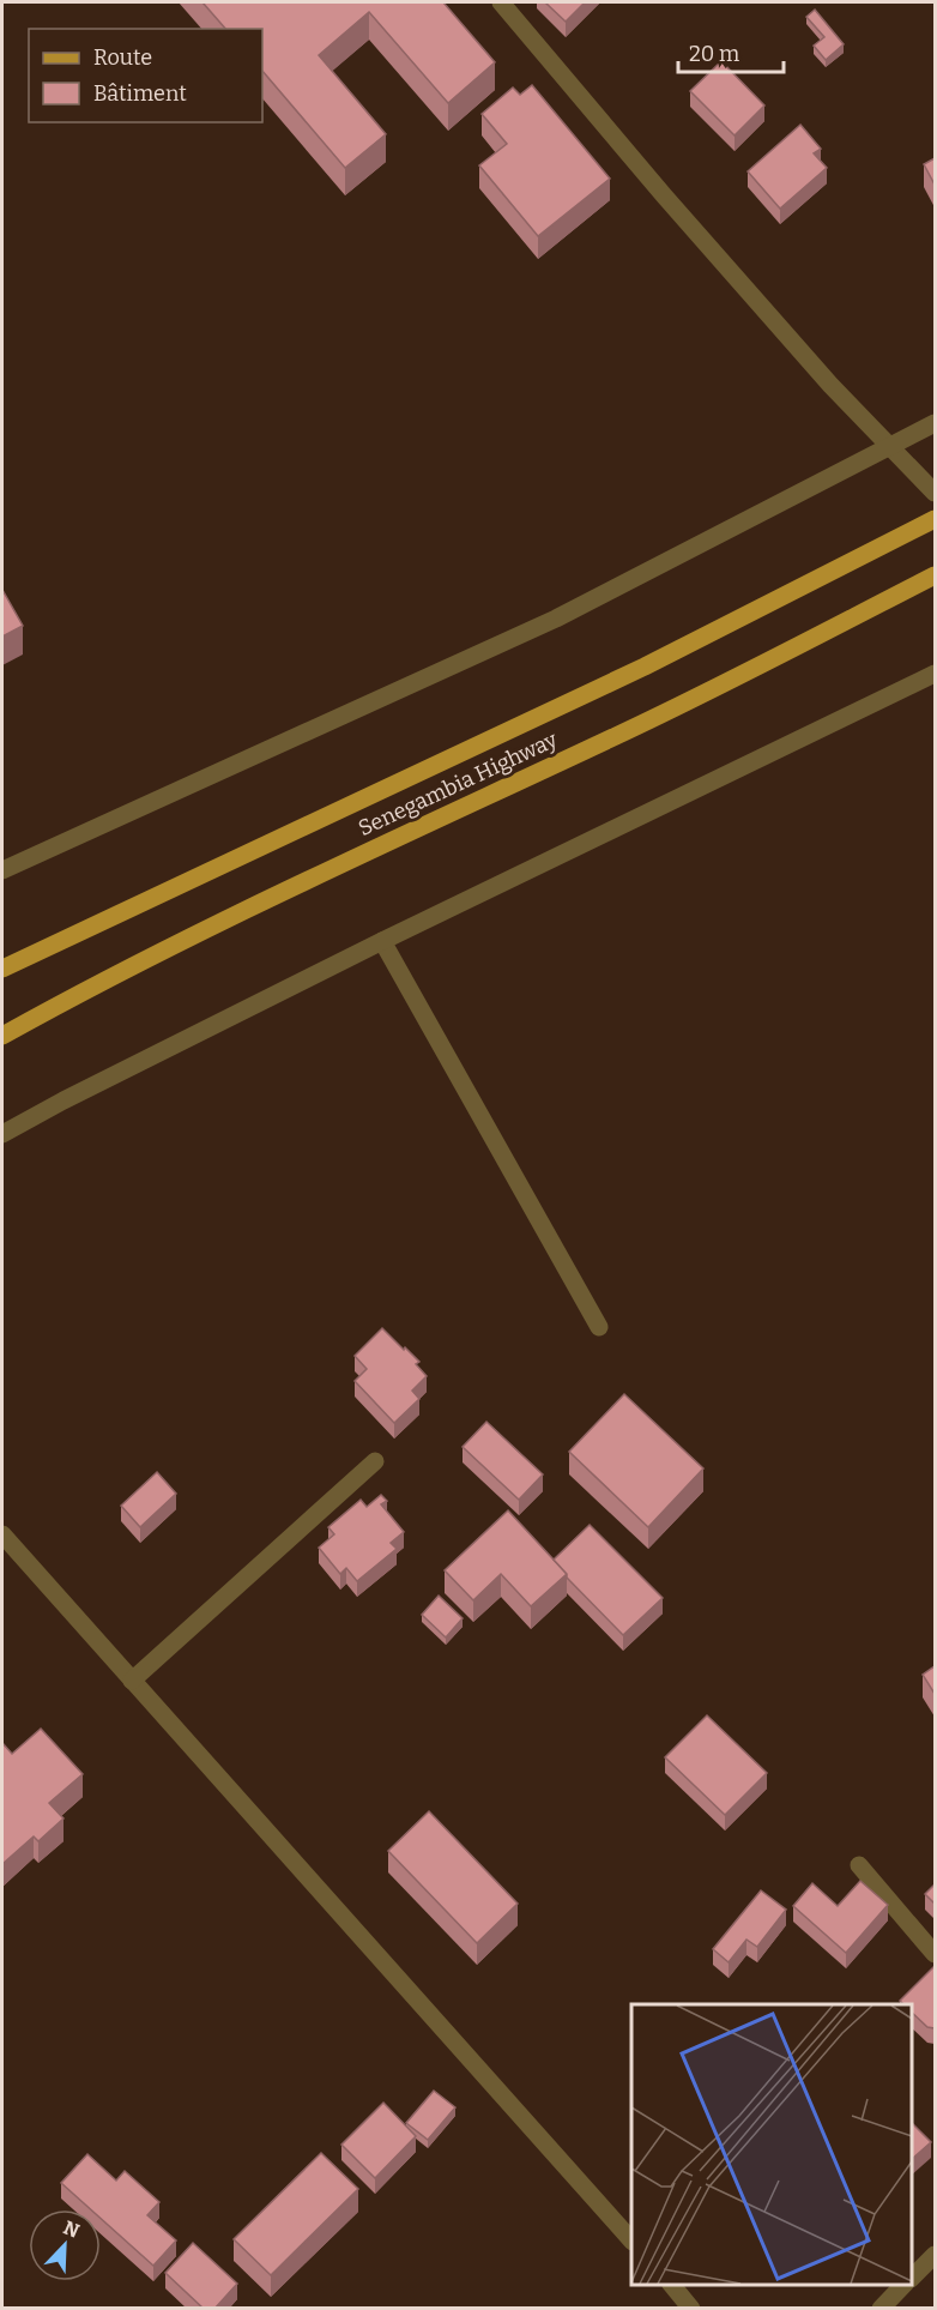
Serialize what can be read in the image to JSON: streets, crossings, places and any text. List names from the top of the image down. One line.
{"streets":{"main road":["Senegambia Highway"]},"legend":["Route","Bâtiment"],"scale_bar":"20 m","north":"top right"}
